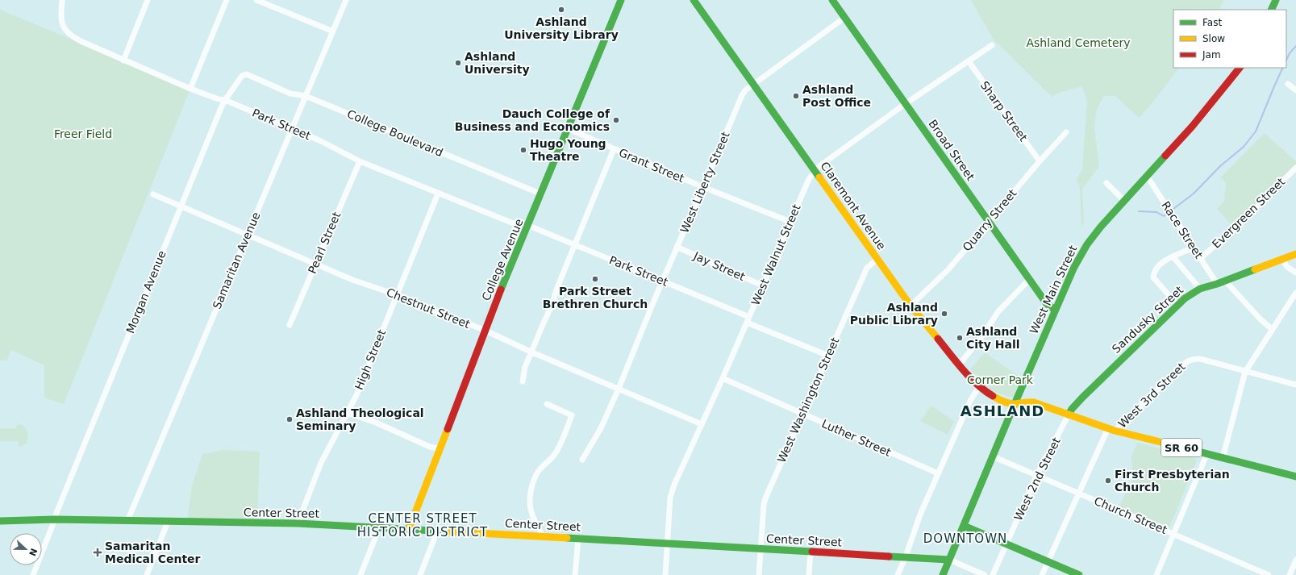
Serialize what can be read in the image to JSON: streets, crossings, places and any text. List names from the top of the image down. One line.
{"streets":{"main road":["Broad Street","Claremont Avenue","College Avenue","West Main Street","Sandusky Street","SR 60","Center Street"],"street":["Sharp Street","Park Street","College Boulevard","Grant Street","West Liberty Street","Evergreen Street","Quarry Street","Race Street","Pearl Street","West Walnut Street","Samaritan Avenue","Jay Street","Morgan Avenue","Chestnut Street","High Street","West 3rd Street","West Washington Street","Luther Street","West 2nd Street","Church Street"]},"crossings":[["Sharp Street","Quarry Street"],["Sharp Street","West Walnut Street"],["Park Street","West Liberty Street"],["Park Street","Pearl Street"],["Park Street","West Walnut Street"],["Park Street","College Avenue"],["Park Street","Samaritan Avenue"],["Park Street","Morgan Avenue"],["Park Street","High Street"],["Park Street","West Washington Street"],["College Boulevard","College Avenue"],["College Boulevard","Samaritan Avenue"],["College Boulevard","Morgan Avenue"],["Broad Street","West Liberty Street"],["Broad Street","Quarry Street"],["Broad Street","West Walnut Street"],["Broad Street","West Main Street"],["Grant Street","West Liberty Street"],["Grant Street","West Walnut Street"],["Grant Street","College Avenue"],["West Liberty Street","Claremont Avenue"],["West Liberty Street","Jay Street"],["West Liberty Street","Chestnut Street"],["Claremont Avenue","Quarry Street"],["Claremont Avenue","West Walnut Street"],["Claremont Avenue","West Main Street"],["Claremont Avenue","West Washington Street"],["Claremont Avenue","SR 60"],["Evergreen Street","Race Street"],["Race Street","West Main Street"],["Race Street","Sandusky Street"],["Pearl Street","Chestnut Street"],["West Walnut Street","Jay Street"],["West Walnut Street","Chestnut Street"],["West Walnut Street","Luther Street"],["West Walnut Street","Center Street"],["College Avenue","Chestnut Street"],["College Avenue","Center Street"],["Samaritan Avenue","Chestnut Street"],["Samaritan Avenue","Center Street"],["West Main Street","SR 60"],["West Main Street","Center Street"],["West Main Street","Church Street"],["Morgan Avenue","Chestnut Street"],["Morgan Avenue","Center Street"],["Chestnut Street","High Street"],["Sandusky Street","SR 60"],["Sandusky Street","West 2nd Street"],["High Street","Center Street"],["West 3rd Street","SR 60"],["West 3rd Street","Church Street"],["West Washington Street","Luther Street"],["West Washington Street","Center Street"],["SR 60","West 2nd Street"],["West 2nd Street","Church Street"]],"districts":["ASHLAND","CENTER STREET HISTORIC DISTRICT","DOWNTOWN"],"parks":["Ashland Cemetery","Freer Field","Corner Park"],"places":{"other":["Ashland University Library","Ashland University","Ashland Post Office","Dauch College of Business and Economics","Hugo Young Theatre","Park Street Brethren Church","Ashland Public Library","Ashland City Hall","Ashland Theological Seminary","First Presbyterian Church"],"health":["Samaritan Medical Center"]},"legend":["Fast","Slow","Jam"],"north":"right"}
